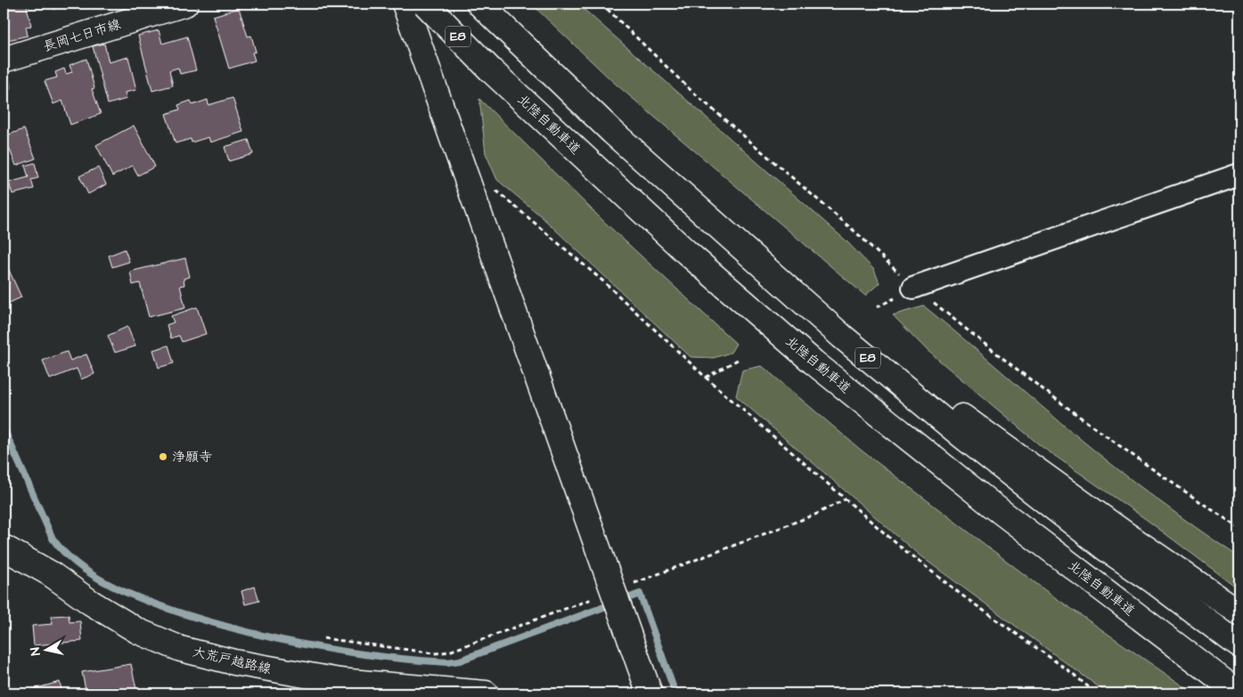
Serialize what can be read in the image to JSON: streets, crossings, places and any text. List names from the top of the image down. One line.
{"streets":{"main road":["長岡七日市線","E8","北陸自動車道","大荒戸越路線"]},"places":["浄願寺"],"north":"left"}
